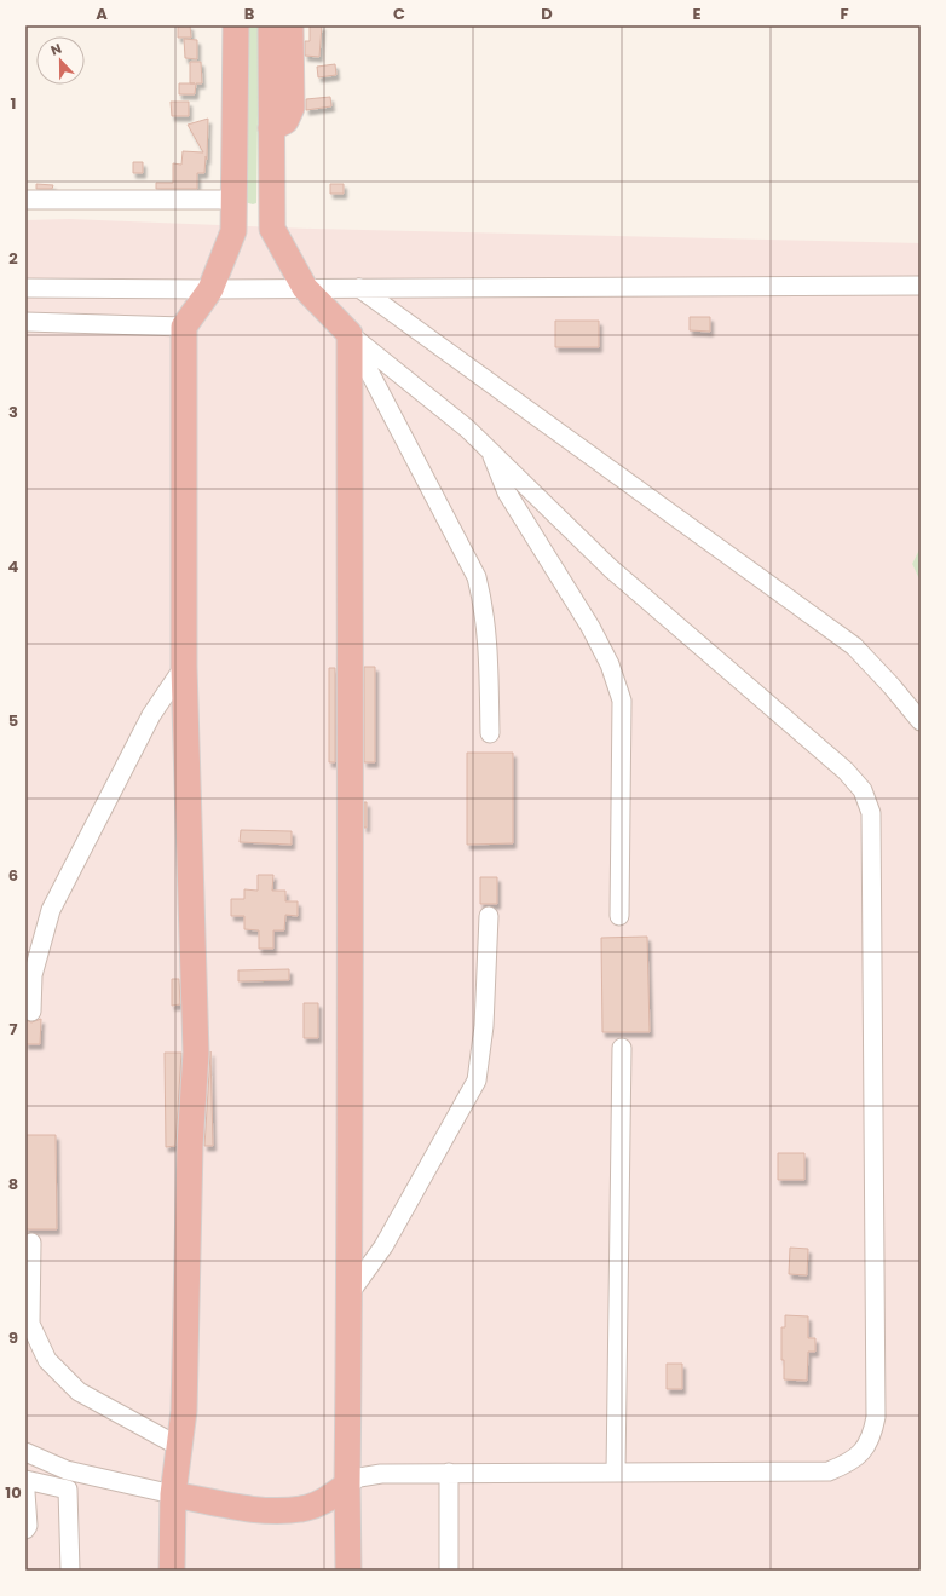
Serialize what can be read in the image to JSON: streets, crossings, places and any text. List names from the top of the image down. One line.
{"north":"top","grid":{"columns":["A","B","C","D","E","F"],"rows":["1","2","3","4","5","6","7","8","9","10"]}}
